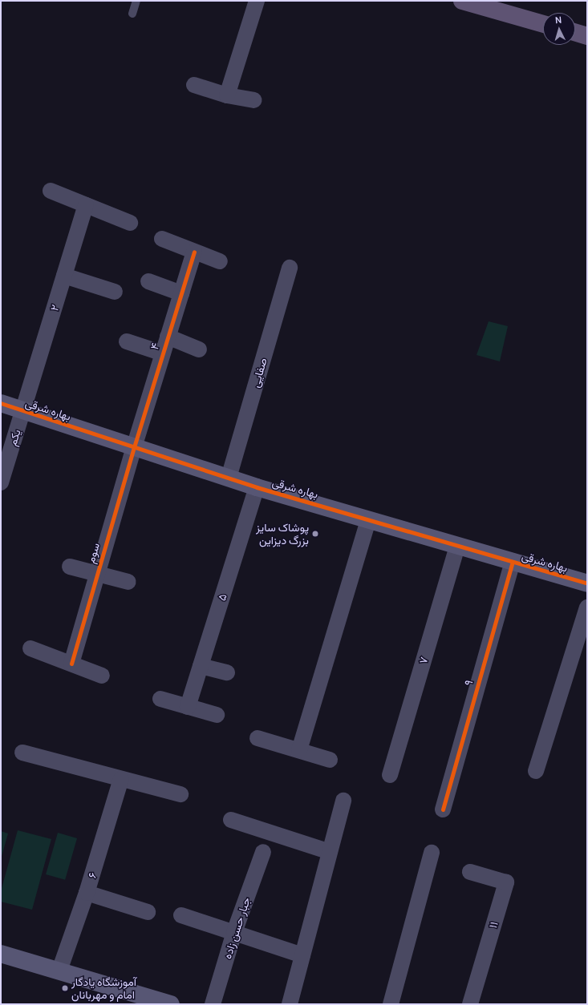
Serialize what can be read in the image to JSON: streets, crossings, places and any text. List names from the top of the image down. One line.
{"streets":{"street":["۲","۴","صفایی","بهاره شرقی","یکم","سوم","۵","۷","۹","۶","۱۱","جبار حسن زاده"]},"crossings":[["۲","بهاره شرقی"],["۲","یکم"],["۴","بهاره شرقی"],["۴","سوم"],["صفایی","بهاره شرقی"],["بهاره شرقی","یکم"],["بهاره شرقی","سوم"],["بهاره شرقی","۵"],["بهاره شرقی","۷"],["بهاره شرقی","۹"]],"places":["پوشاک سایز بزرگ دیزاین","آموزشگاه یادگار امام و مهربانان"],"north":"top"}
